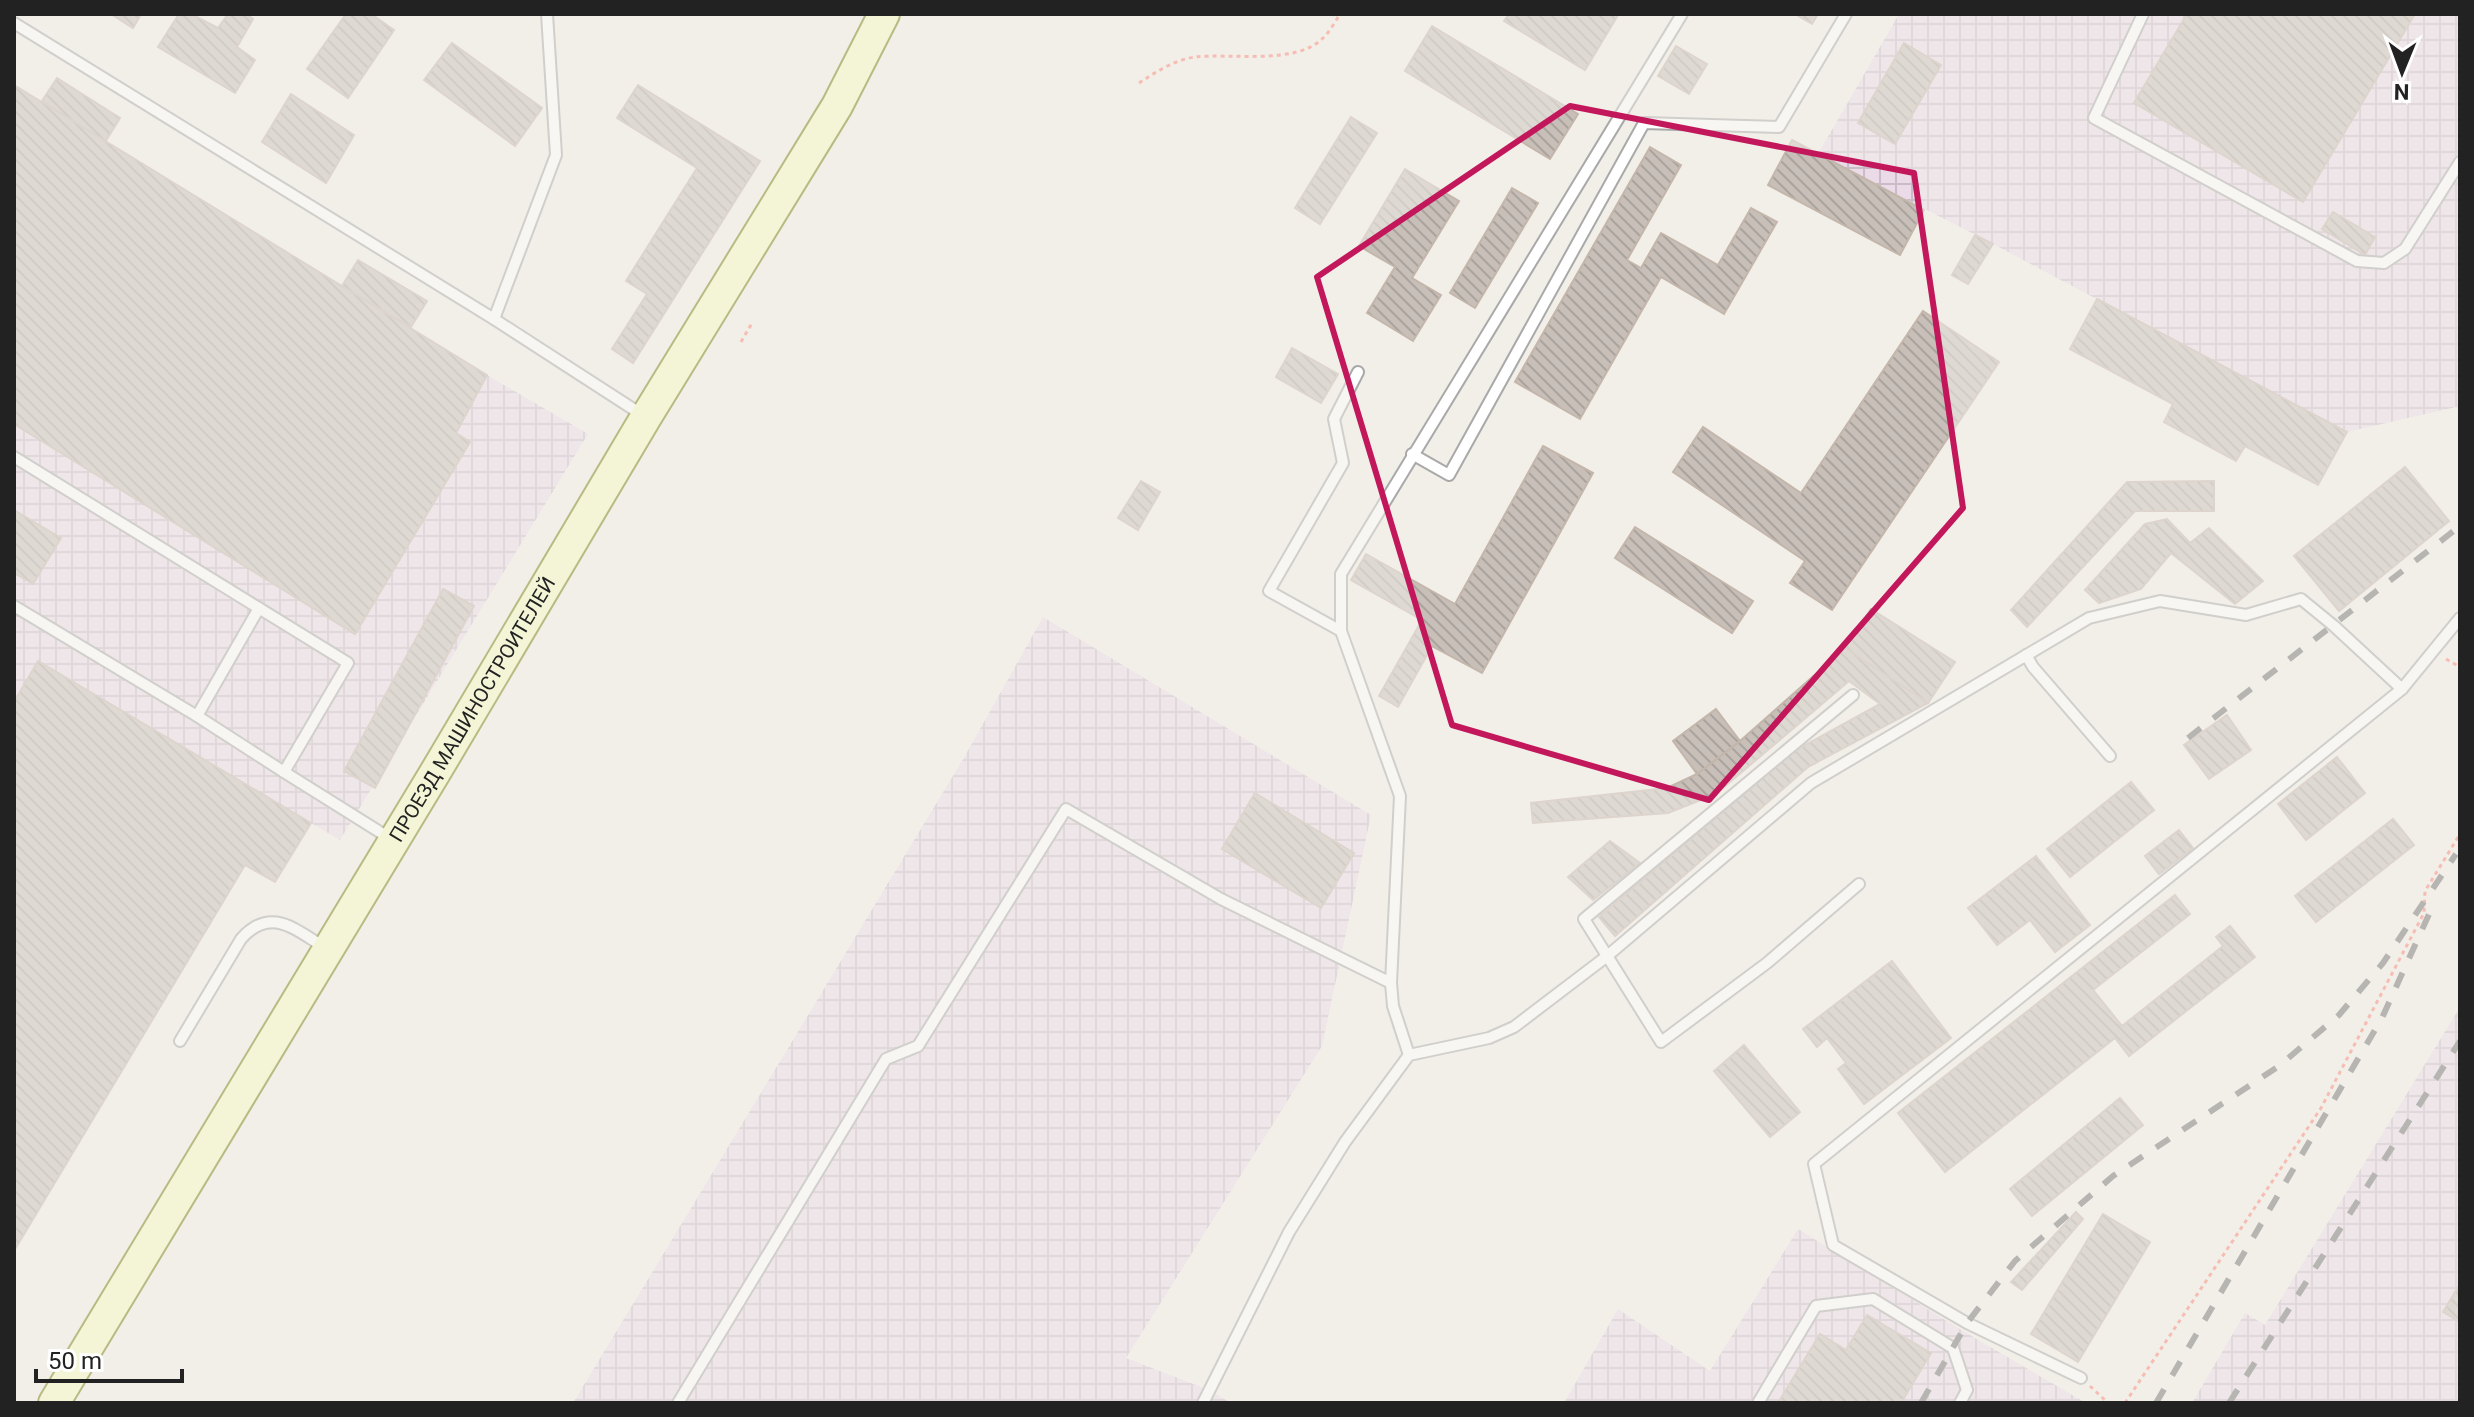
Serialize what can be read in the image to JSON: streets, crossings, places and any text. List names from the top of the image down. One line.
{"streets":{"main road":["ПРОЕЗД МАШИНОСТРОИТЕЛЕЙ"]},"scale_bar":"50 m","north":"bottom"}
